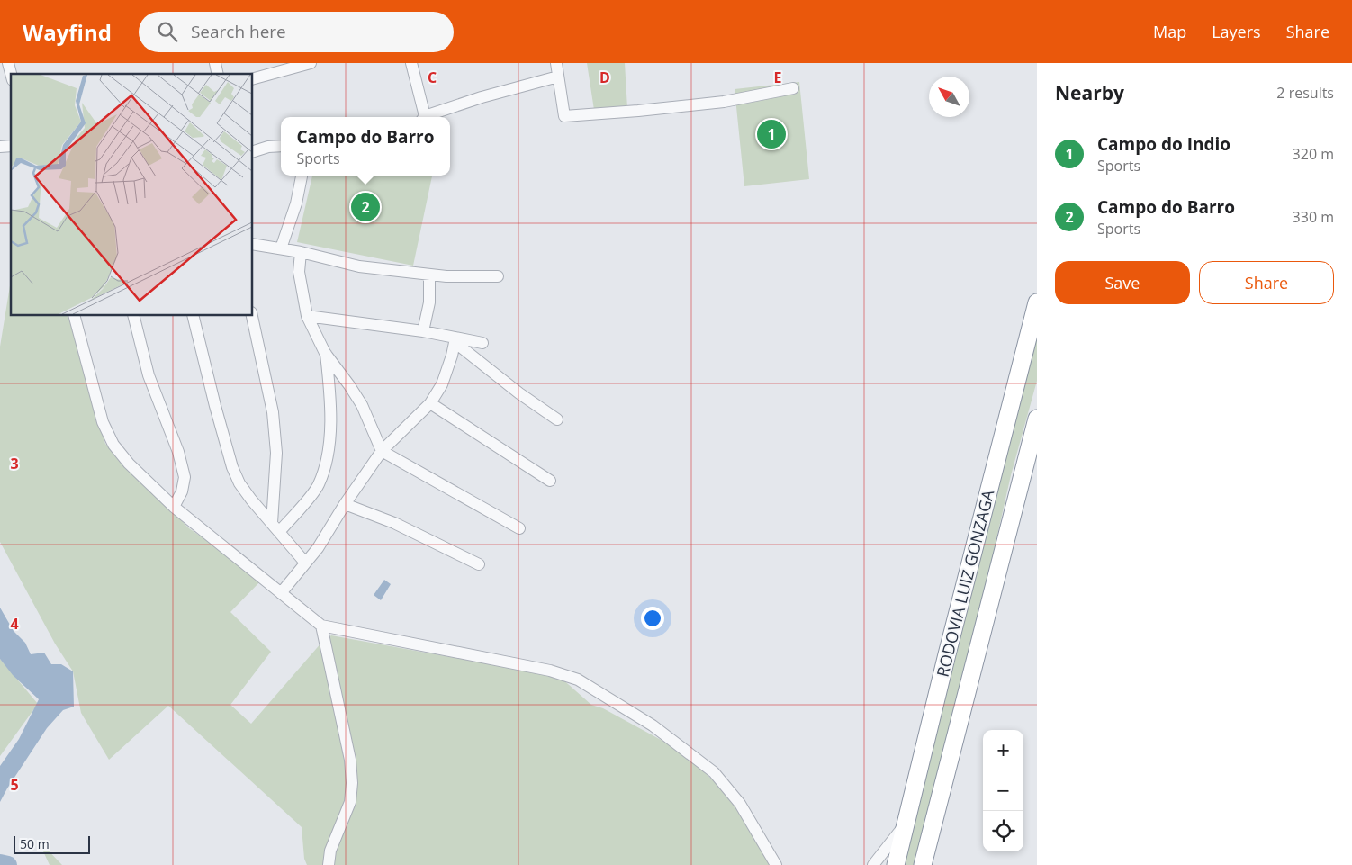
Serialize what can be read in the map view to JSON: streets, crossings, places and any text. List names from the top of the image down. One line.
{"streets":{"highway":["RODOVIA LUIZ GONZAGA"]},"scale_bar":"50 m","north":"top left","page":{"header":"Wayfind","search":"Search here","nav":["Map","Layers","Share"],"heading":["Nearby","2 results"],"popup":["Campo do Barro","Sports"],"pins":["1","2"],"list":[{"mark":"1","name":"Campo do Indio","note":"Sports","value":"320 m"},{"mark":"2","name":"Campo do Barro","note":"Sports","value":"330 m"}],"buttons":["Save","Share"],"map_buttons":["+","−"],"scale":"50 m"},"grid":{"columns":["C","D","E"],"rows":["3","4","5"]}}
